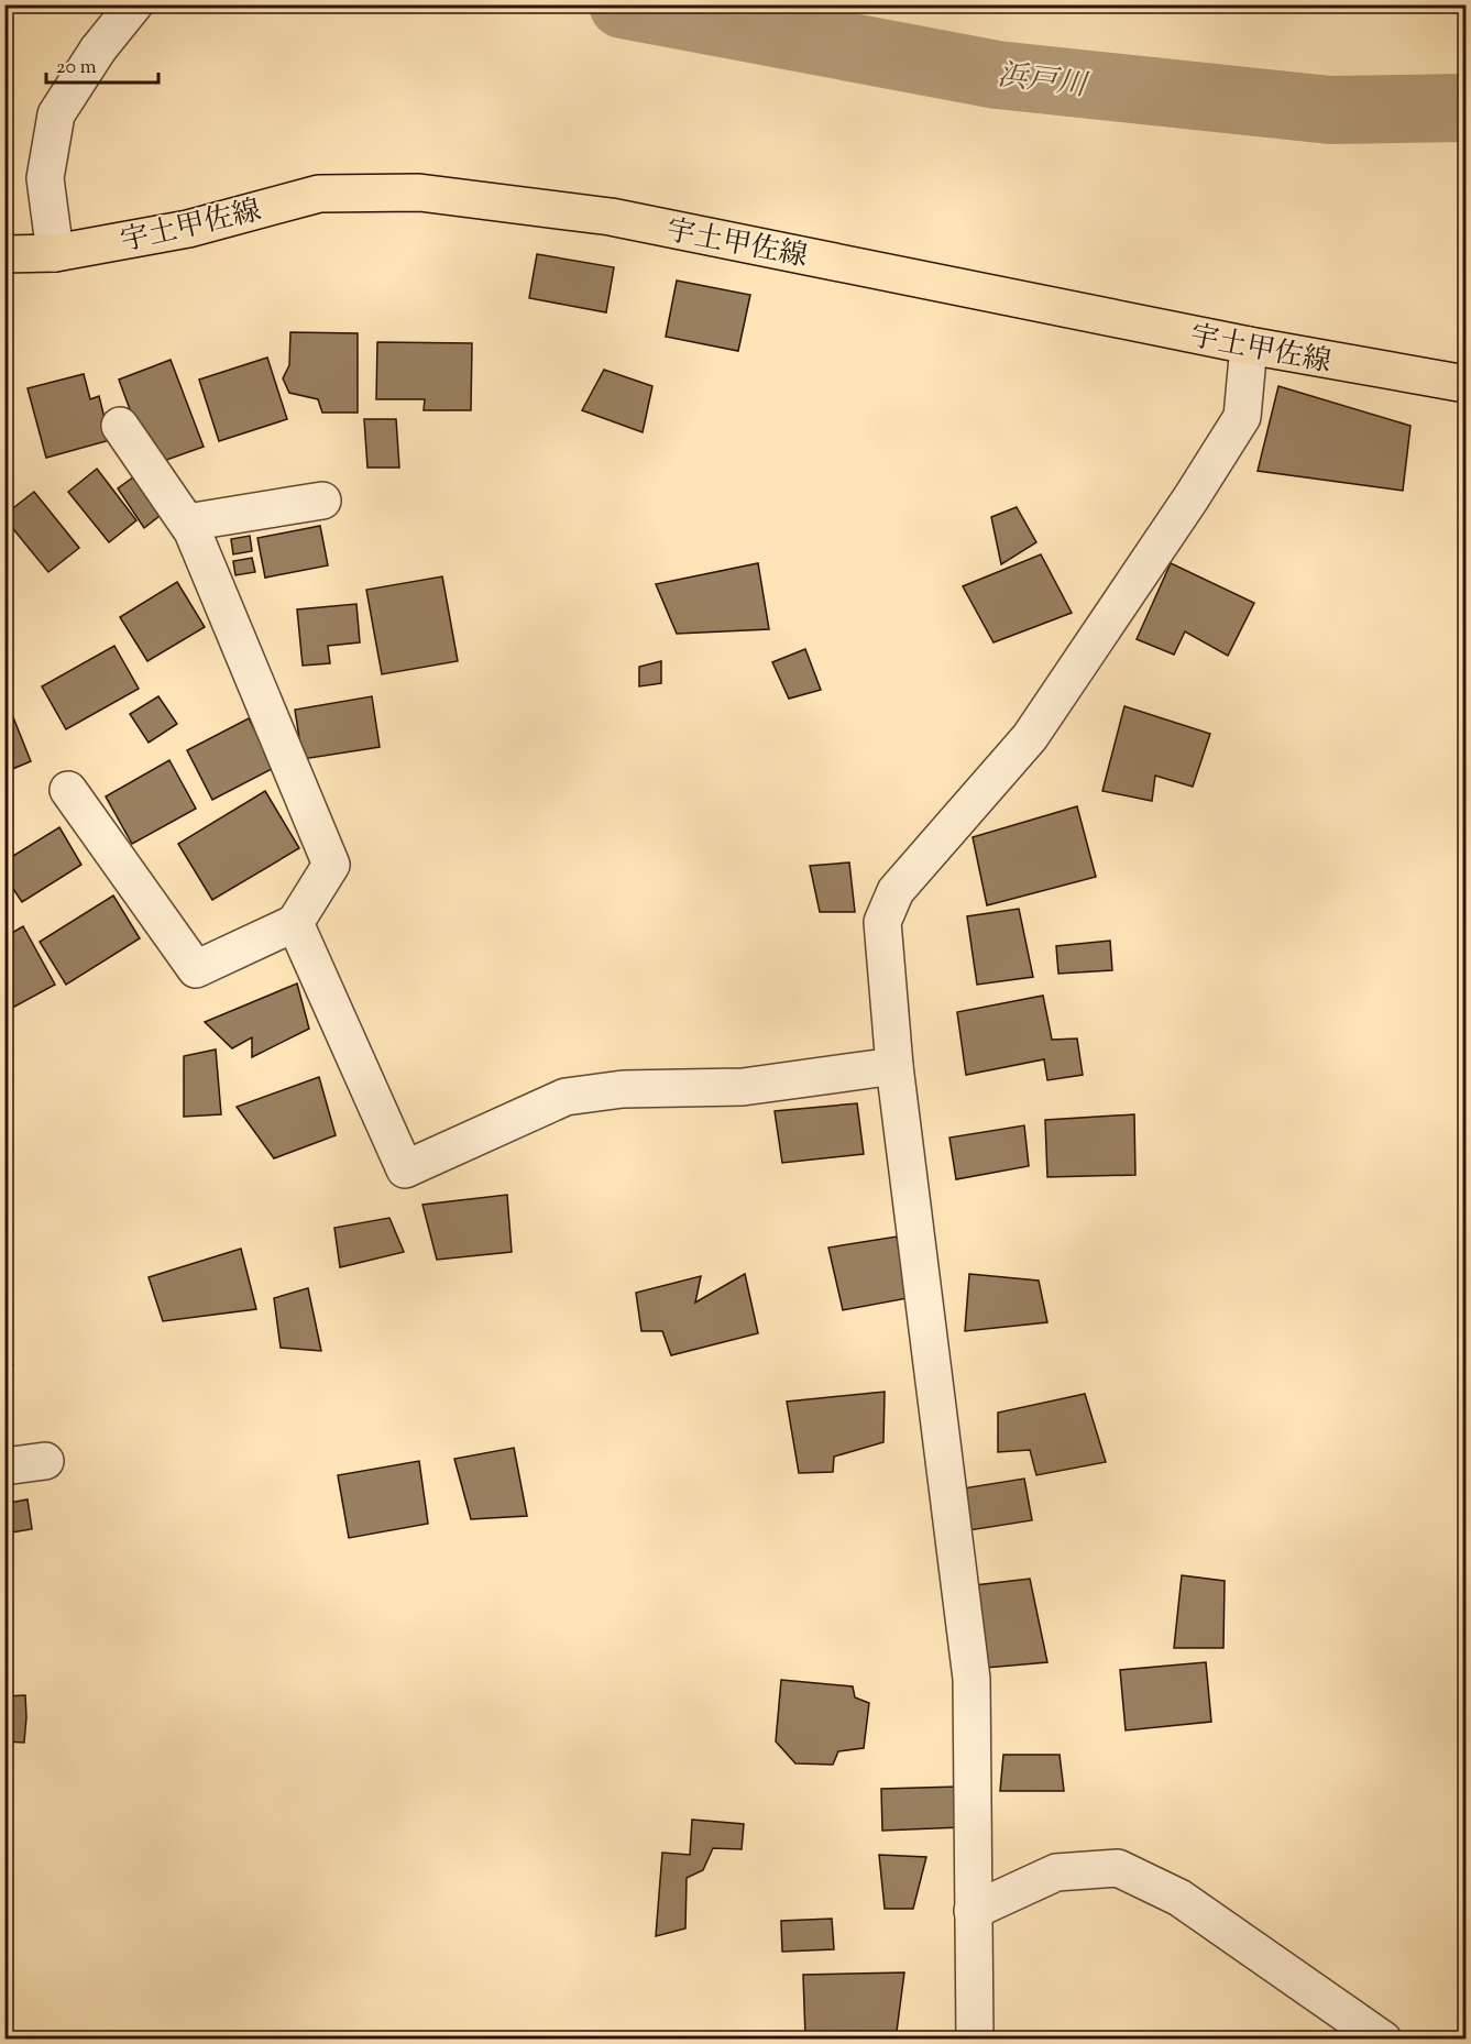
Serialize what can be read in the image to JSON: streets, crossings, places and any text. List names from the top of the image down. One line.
{"streets":{"main road":["宇土甲佐線"]},"water":["浜戸川"],"scale_bar":"20 m"}
